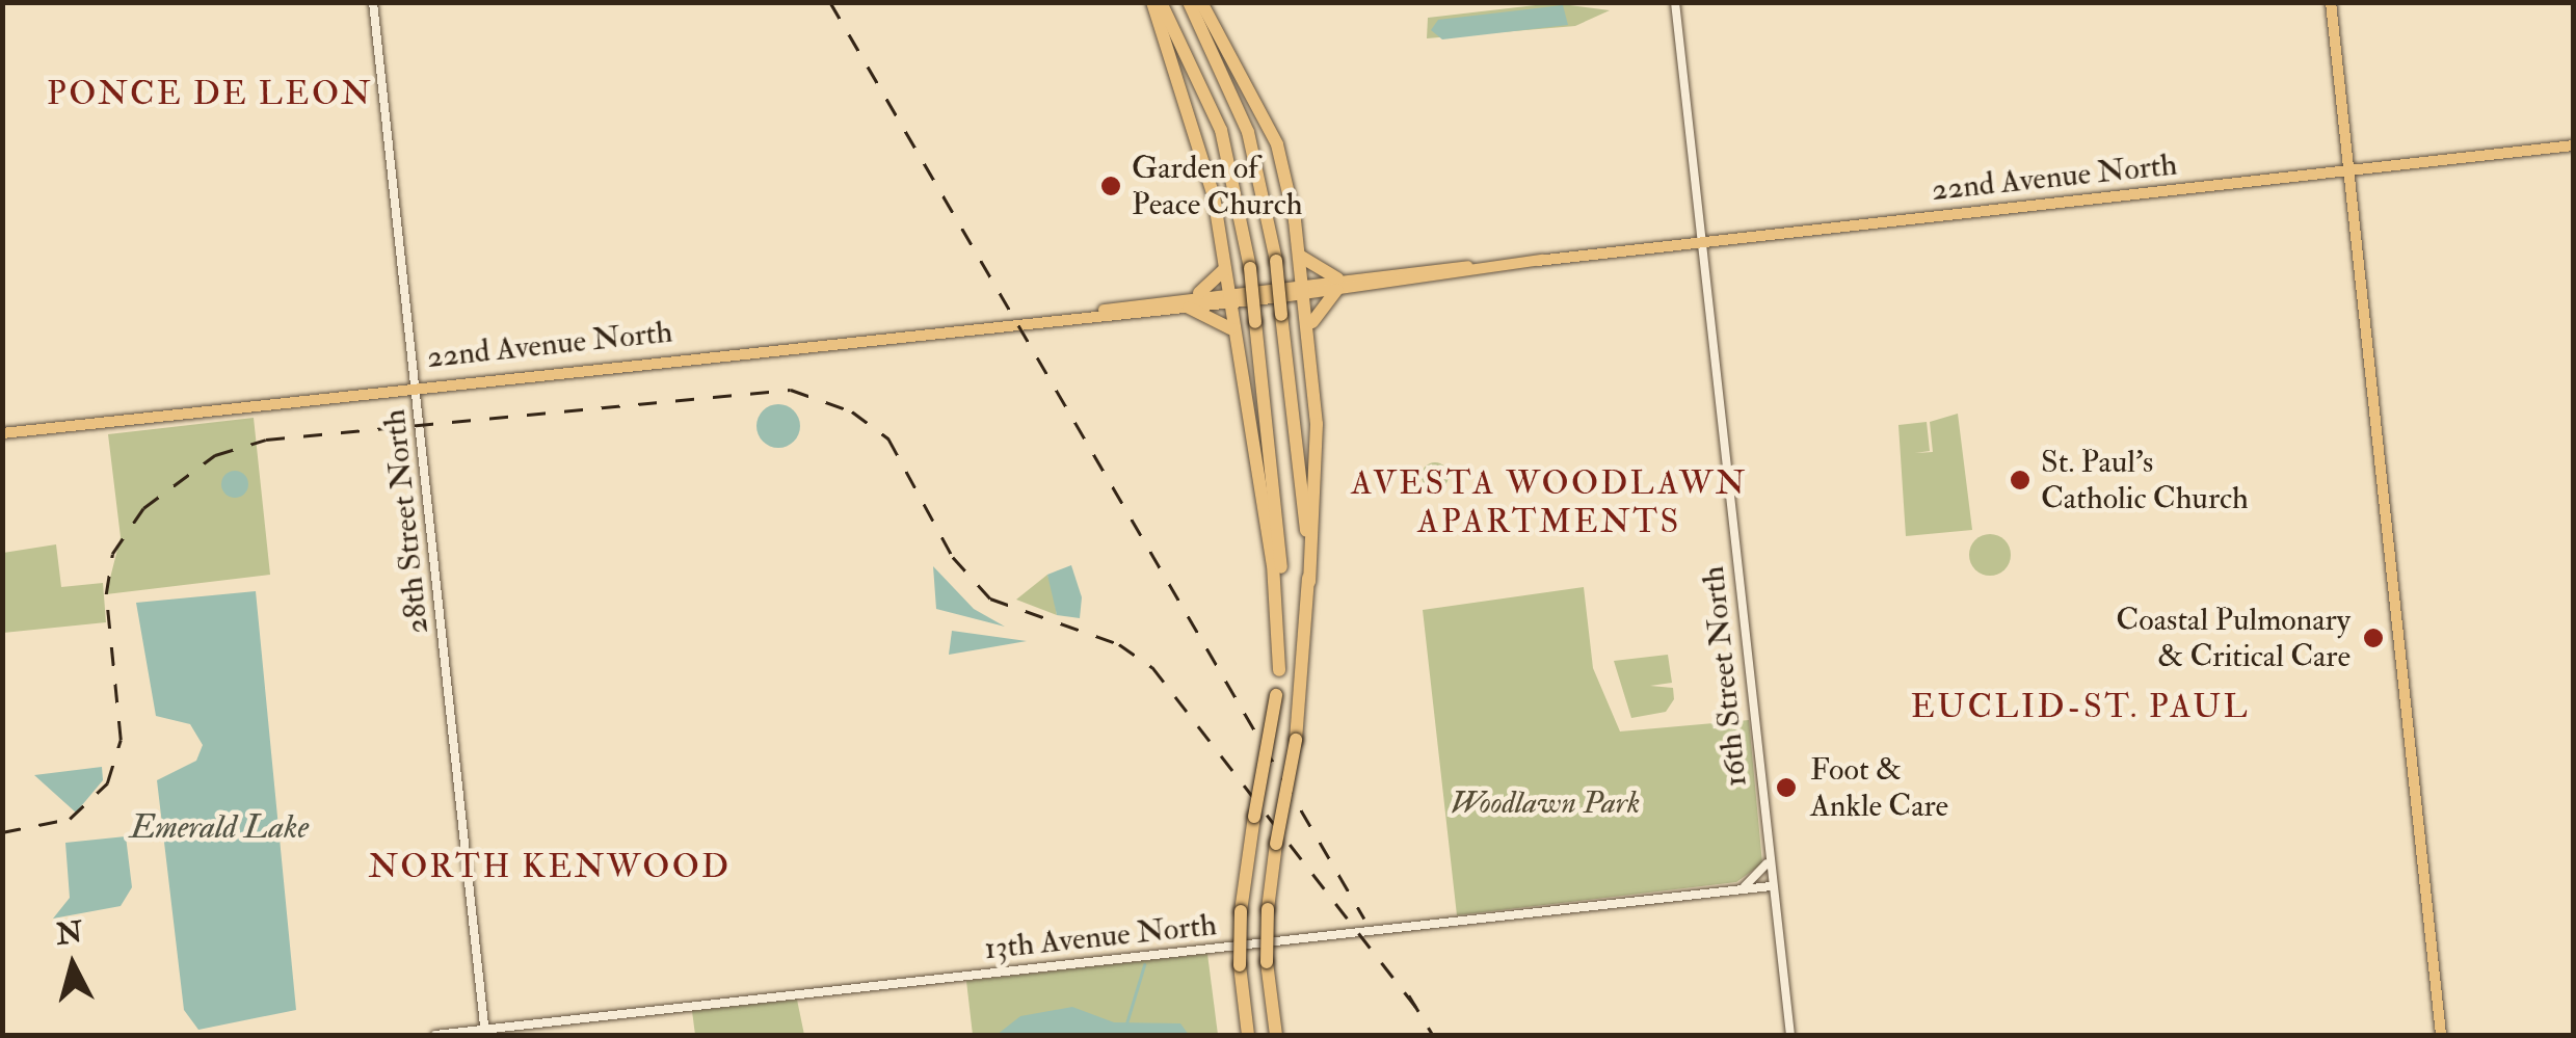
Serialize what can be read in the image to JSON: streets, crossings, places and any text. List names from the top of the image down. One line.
{"streets":{"main road":["22nd Avenue North"],"street":["28th Street North","16th Street North","13th Avenue North"]},"crossings":[["22nd Avenue North","28th Street North"],["22nd Avenue North","16th Street North"],["28th Street North","13th Avenue North"],["16th Street North","13th Avenue North"]],"districts":["PONCE DE LEON","AVESTA WOODLAWN APARTMENTS","EUCLID-ST. PAUL","NORTH KENWOOD"],"water":["Emerald Lake"],"parks":["Woodlawn Park"],"places":["Garden of Peace Church","St. Paul's Catholic Church","Coastal Pulmonary & Critical Care","Foot & Ankle Care"],"north":"top"}
